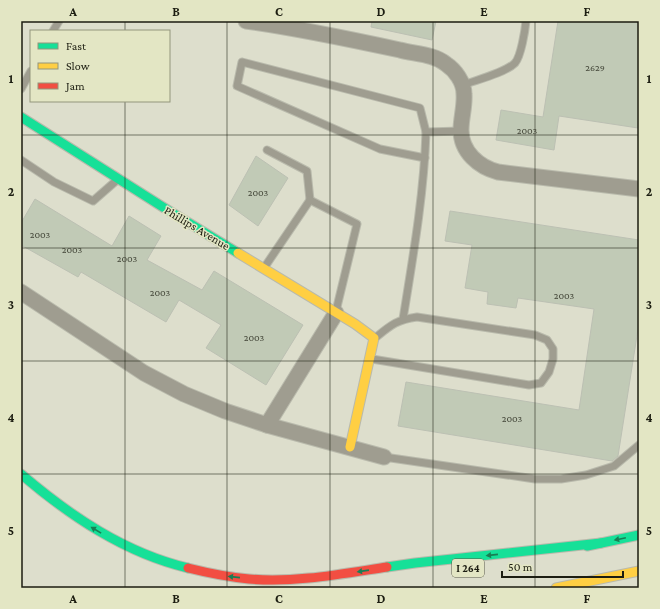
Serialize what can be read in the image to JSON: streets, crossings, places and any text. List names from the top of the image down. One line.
{"streets":{"main road":["Phillips Avenue","I 264"]},"house_numbers":["2629","2003","2003","2003","2003","2003","2003","2003","2003","2003"],"legend":["Fast","Slow","Jam"],"scale_bar":"50 m","grid":{"columns":["A","B","C","D","E","F"],"rows":["1","2","3","4","5"]}}
